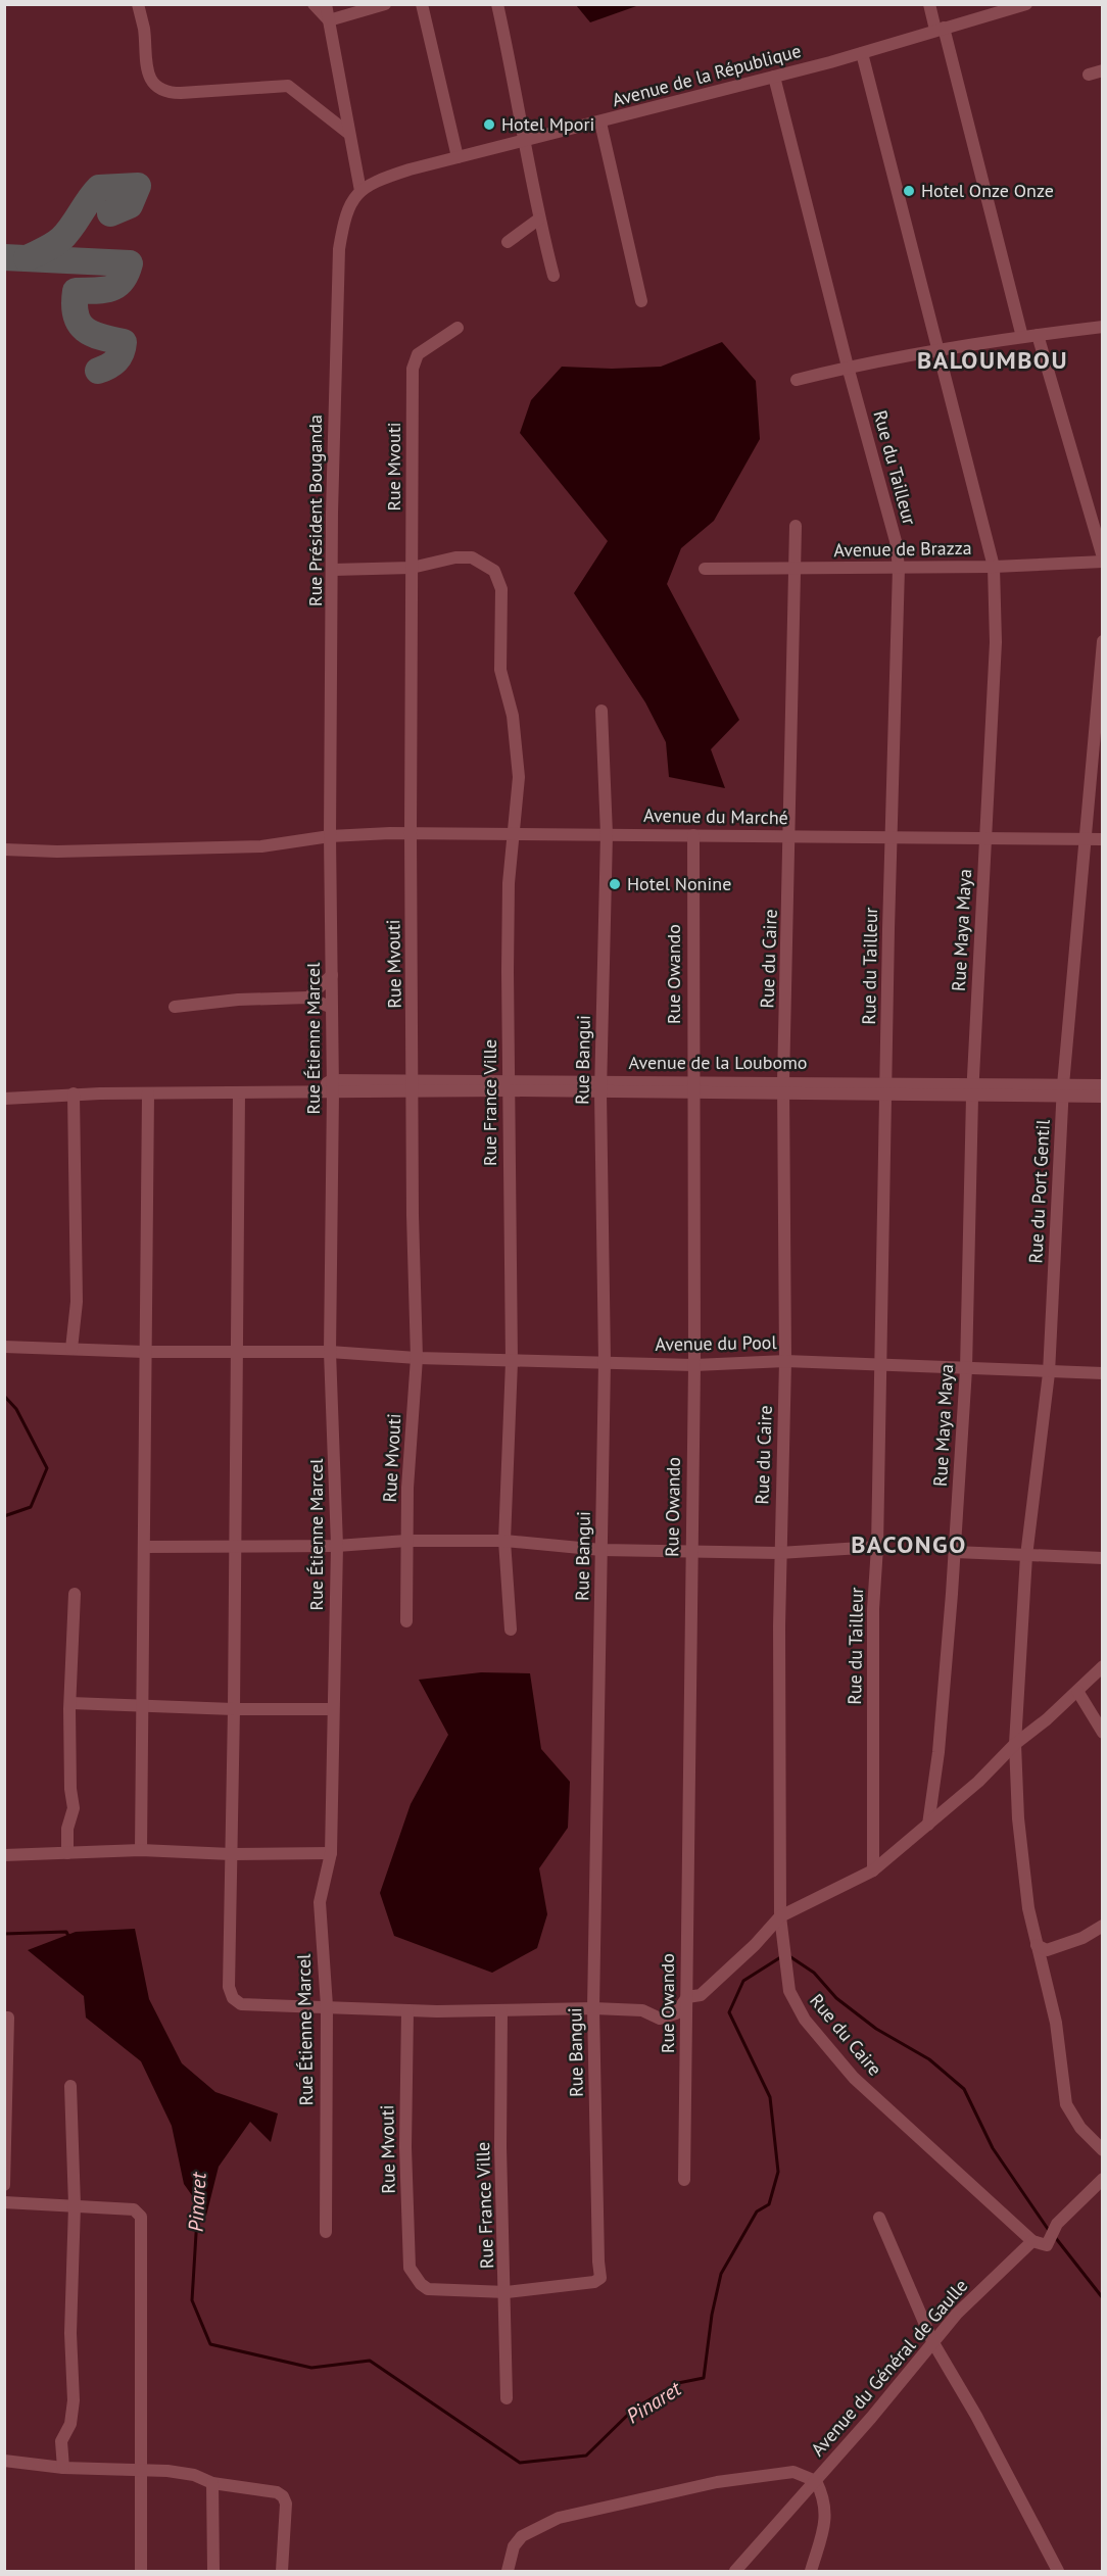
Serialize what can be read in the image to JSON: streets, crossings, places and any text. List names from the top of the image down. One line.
{"streets":{"street":["Avenue de la République","Rue Mvouti","Rue du Tailleur","Rue Président Bouganda","Avenue de Brazza","Avenue du Marché","Rue Maya Maya","Rue du Caire","Rue Owando","Rue Étienne Marcel","Rue Bangui","Avenue de la Loubomo","Rue France Ville","Rue du Port Gentil","Avenue du Pool","Avenue du Général de Gaulle"]},"crossings":[["Avenue de la République","Rue du Tailleur"],["Avenue de la République","Rue Président Bouganda"],["Avenue de la République","Rue Maya Maya"],["Rue Mvouti","Avenue du Marché"],["Rue Mvouti","Rue Bangui"],["Rue Mvouti","Avenue de la Loubomo"],["Rue Mvouti","Rue France Ville"],["Rue Mvouti","Avenue du Pool"],["Rue du Tailleur","Avenue de Brazza"],["Rue du Tailleur","Avenue du Marché"],["Rue du Tailleur","Avenue de la Loubomo"],["Rue du Tailleur","Avenue du Pool"],["Rue Président Bouganda","Avenue du Marché"],["Rue Président Bouganda","Rue Étienne Marcel"],["Avenue de Brazza","Rue Maya Maya"],["Avenue de Brazza","Rue du Caire"],["Avenue du Marché","Rue Maya Maya"],["Avenue du Marché","Rue du Caire"],["Avenue du Marché","Rue Owando"],["Avenue du Marché","Rue Étienne Marcel"],["Avenue du Marché","Rue Bangui"],["Avenue du Marché","Rue France Ville"],["Avenue du Marché","Rue du Port Gentil"],["Rue Maya Maya","Avenue de la Loubomo"],["Rue Maya Maya","Avenue du Pool"],["Rue du Caire","Avenue de la Loubomo"],["Rue du Caire","Avenue du Pool"],["Rue du Caire","Avenue du Général de Gaulle"],["Rue Owando","Avenue de la Loubomo"],["Rue Owando","Avenue du Pool"],["Rue Étienne Marcel","Avenue de la Loubomo"],["Rue Étienne Marcel","Avenue du Pool"],["Rue Bangui","Avenue de la Loubomo"],["Rue Bangui","Rue France Ville"],["Rue Bangui","Avenue du Pool"],["Avenue de la Loubomo","Rue France Ville"],["Avenue de la Loubomo","Rue du Port Gentil"],["Rue France Ville","Avenue du Pool"],["Rue du Port Gentil","Avenue du Pool"]],"districts":["BALOUMBOU","BACONGO"],"water":["Pinaret"],"places":["Hotel Mpori","Hotel Onze Onze","Hotel Nonine"]}
